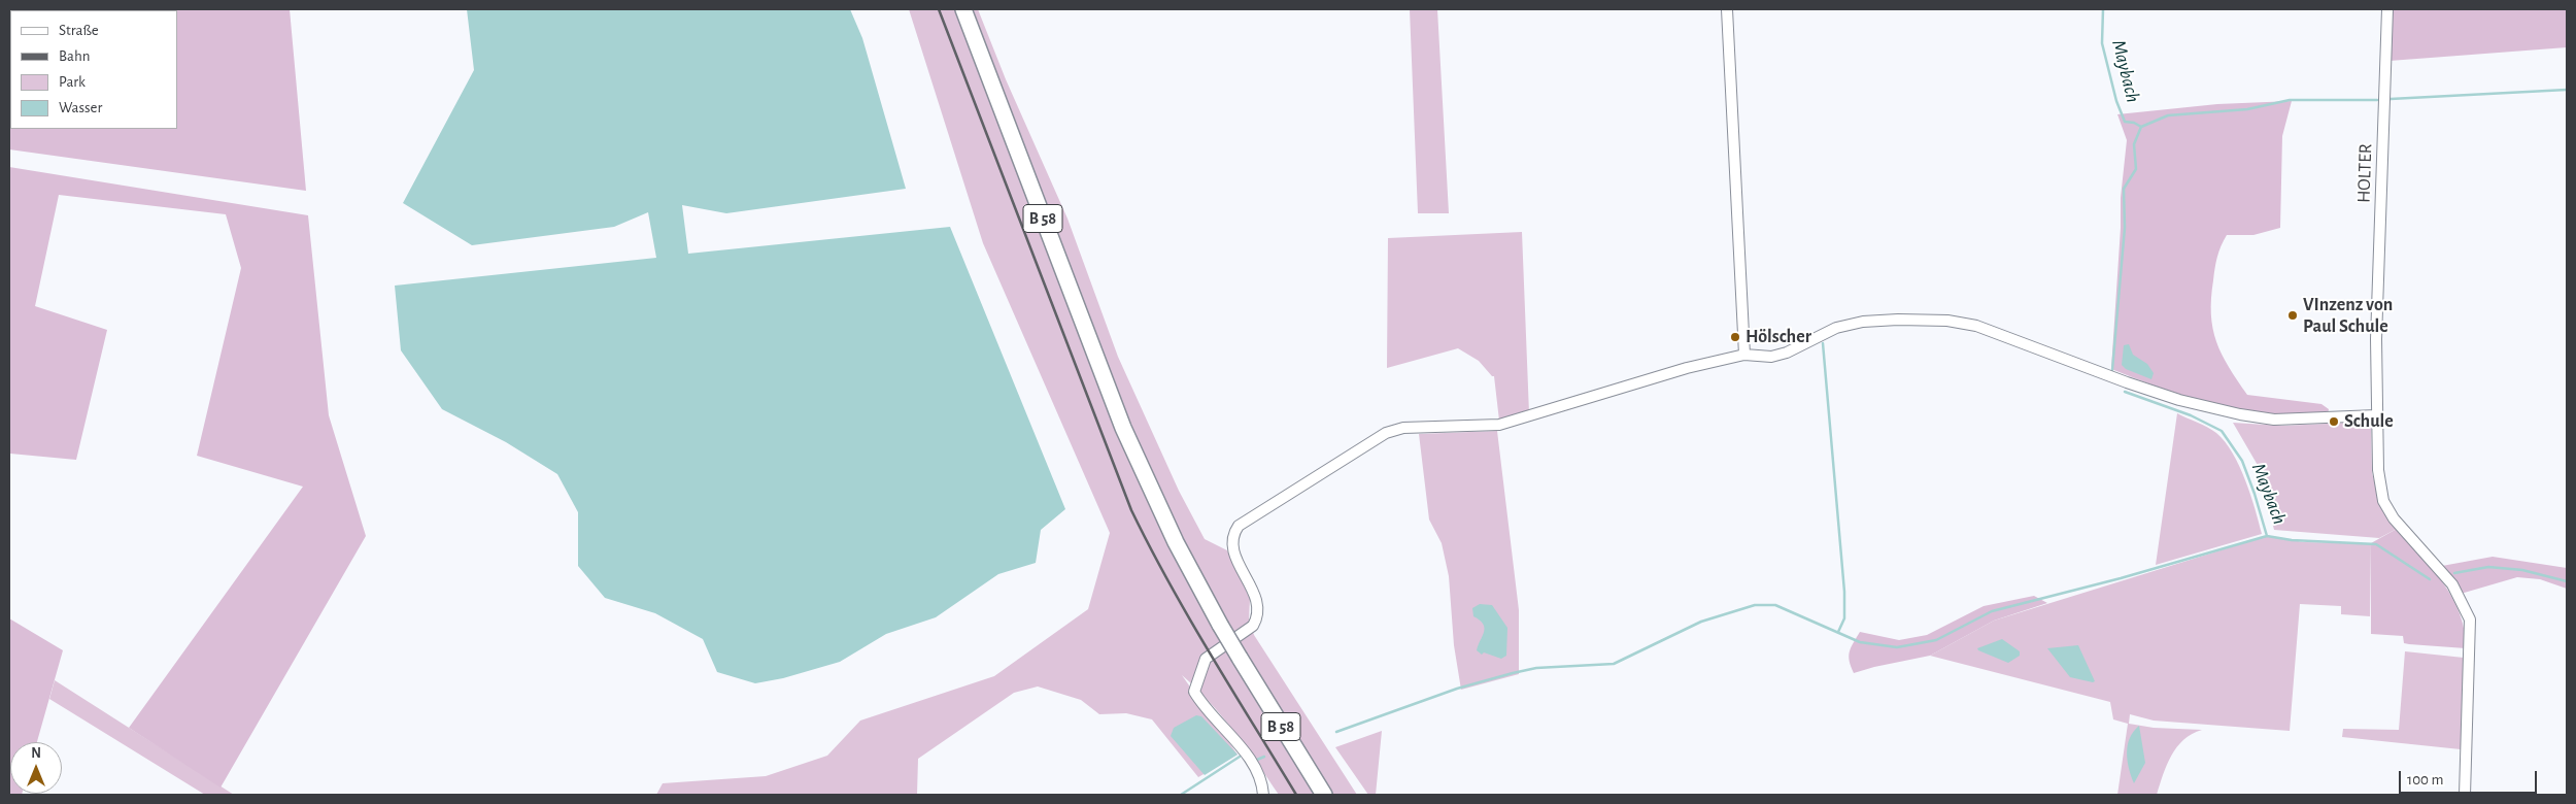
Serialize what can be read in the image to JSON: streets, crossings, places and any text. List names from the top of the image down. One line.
{"streets":{"main road":["B 58"],"street":["HOLTER"]},"water":["Maybach"],"places":["VInzenz von Paul Schule","Hölscher","Schule"],"legend":["Straße","Bahn","Park","Wasser"],"scale_bar":"100 m","north":"top"}
